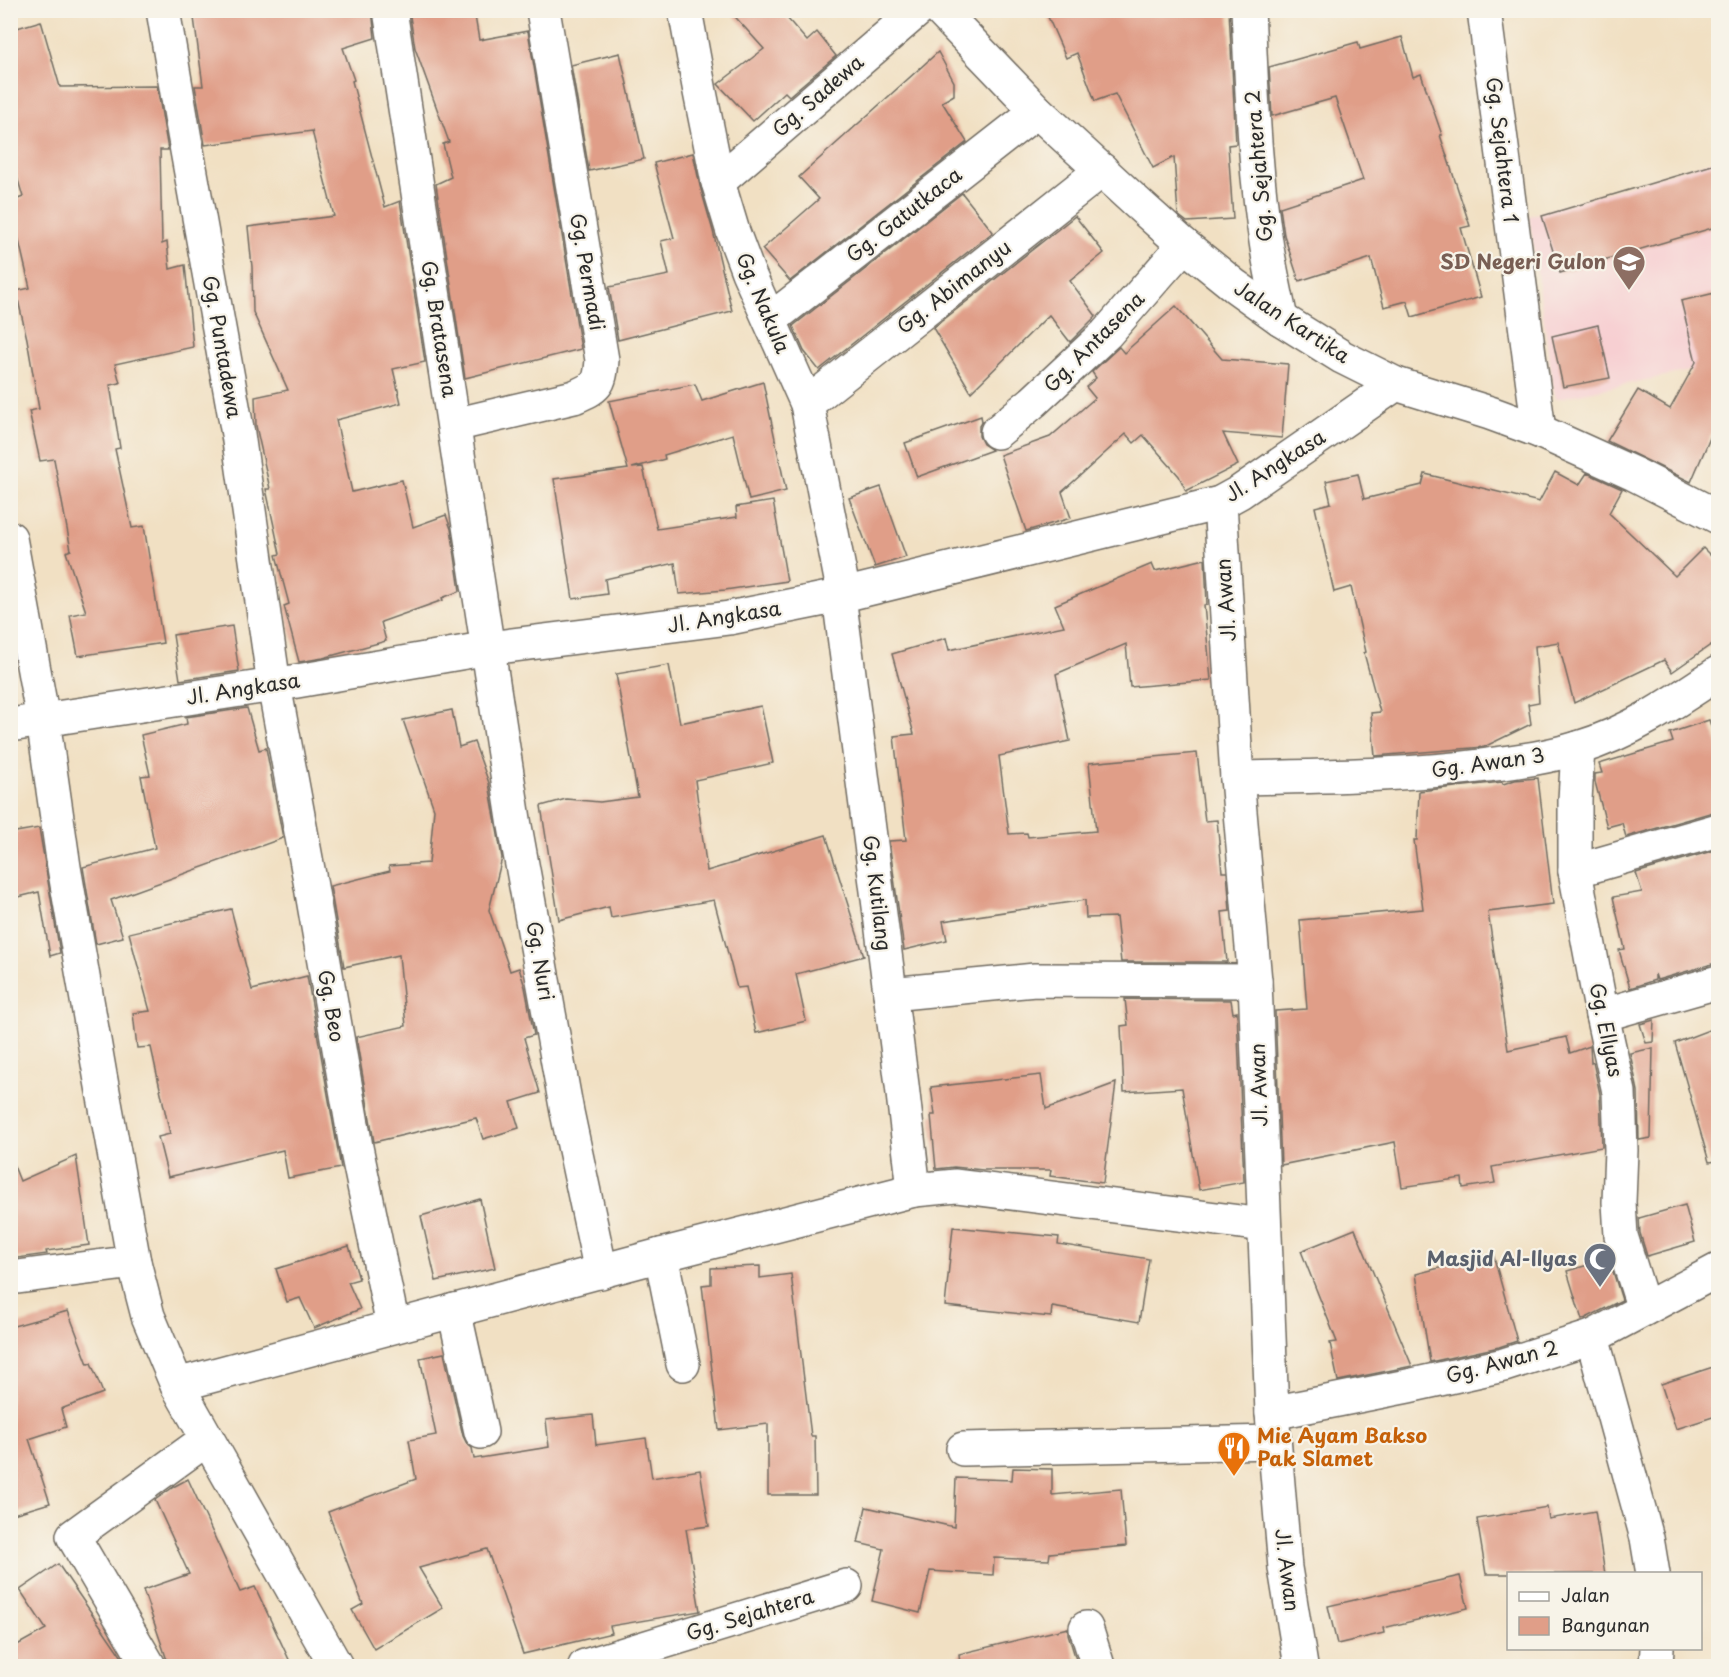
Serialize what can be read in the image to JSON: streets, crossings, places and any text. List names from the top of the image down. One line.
{"streets":{"street":["Gg. Sadewa","Gg. Sejahtera 1","Gg. Sejahtera 2","Gg. Gatutkaca","Gg. Permadi","Gg. Abimanyu","Gg. Nakula","Jalan Kartika","Gg. Bratasena","Gg. Antasena","Gg. Puntadewa","Jl. Angkasa","Jl. Awan","Gg. Awan 3","Gg. Kutilang","Gg. Nuri","Gg. Beo","Gg. Ellyas","Gg. Awan 2","Gg. Sejahtera"]},"crossings":[["Gg. Sadewa","Gg. Nakula"],["Gg. Sejahtera 1","Jalan Kartika"],["Gg. Sejahtera 2","Jalan Kartika"],["Gg. Gatutkaca","Gg. Nakula"],["Gg. Gatutkaca","Jalan Kartika"],["Gg. Permadi","Gg. Bratasena"],["Gg. Abimanyu","Gg. Nakula"],["Gg. Abimanyu","Jalan Kartika"],["Gg. Nakula","Jl. Angkasa"],["Gg. Nakula","Gg. Kutilang"],["Jalan Kartika","Gg. Antasena"],["Jalan Kartika","Jl. Angkasa"],["Gg. Bratasena","Jl. Angkasa"],["Gg. Bratasena","Gg. Nuri"],["Gg. Puntadewa","Jl. Angkasa"],["Gg. Puntadewa","Gg. Beo"],["Jl. Angkasa","Jl. Awan"],["Jl. Angkasa","Gg. Kutilang"],["Jl. Angkasa","Gg. Nuri"],["Jl. Angkasa","Gg. Beo"],["Jl. Awan","Gg. Awan 3"],["Jl. Awan","Gg. Awan 2"],["Gg. Awan 3","Gg. Ellyas"],["Gg. Ellyas","Gg. Awan 2"]],"places":{"school or university":["SD Negeri Gulon"],"mosque":["Masjid Al-Ilyas"],"restaurant":["Mie Ayam Bakso Pak Slamet"]},"legend":["Jalan","Bangunan"]}
